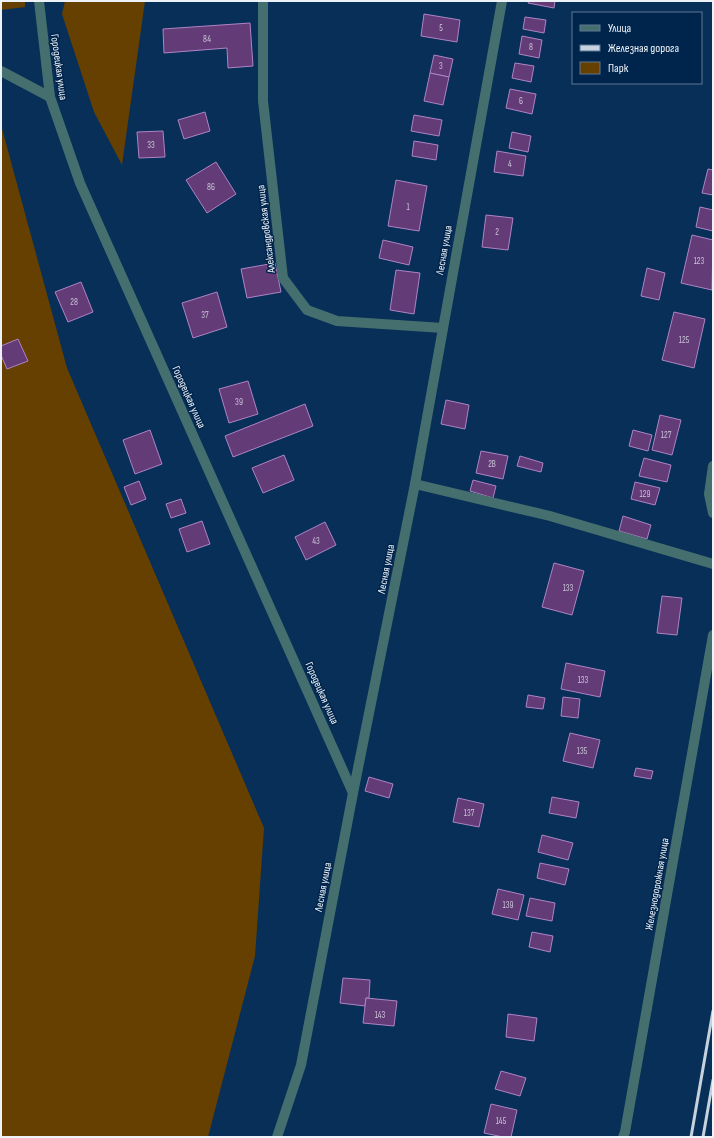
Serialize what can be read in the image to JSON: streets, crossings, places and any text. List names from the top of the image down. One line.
{"streets":{"street":["Городецкая улица","Александровская улица","Лесная улица","Железнодорожная улица"]},"crossings":[["Городецкая улица","Лесная улица"],["Александровская улица","Лесная улица"]],"house_numbers":["5","84","8","3","6","33","4","86","1","2","123","28","37","125","39","127","2В","129","43","133","133","135","137","139","143","145"],"legend":["Улица","Железная дорога","Парк"]}
